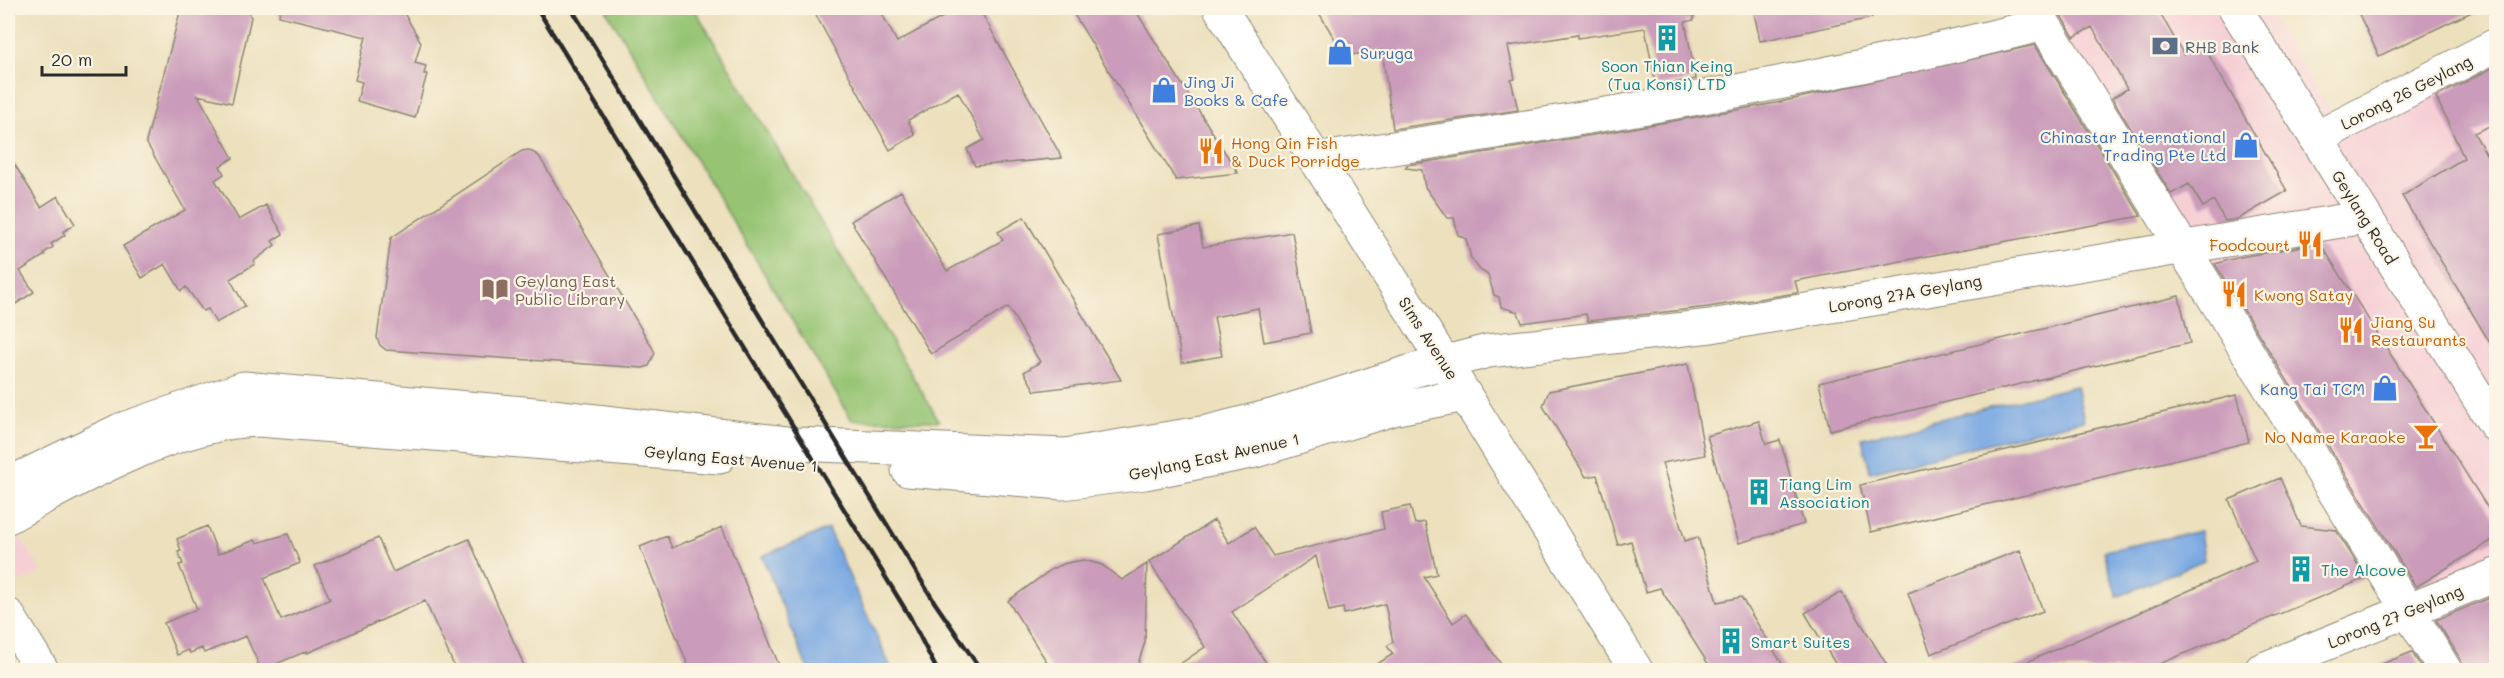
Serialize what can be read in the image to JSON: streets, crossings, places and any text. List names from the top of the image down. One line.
{"streets":{"street":["Lorong 26 Geylang","Geylang Road","Lorong 27A Geylang","Sims Avenue","Geylang East Avenue 1","Lorong 27 Geylang"]},"crossings":[["Lorong 26 Geylang","Geylang Road"],["Geylang Road","Lorong 27A Geylang"],["Lorong 27A Geylang","Sims Avenue"],["Lorong 27A Geylang","Geylang East Avenue 1"],["Sims Avenue","Geylang East Avenue 1"]],"places":{"building":["Soon Thian Keing (Tua Konsi) LTD","Tiang Lim Association","The Alcove","Smart Suites"],"bank":["RHB Bank"],"shop":["Suruga","Jing Ji Books & Cafe","Chinastar International Trading Pte Ltd","Kang Tai TCM"],"restaurant":["Hong Qin Fish & Duck Porridge","Foodcourt","Kwong Satay","Jiang Su Restaurants"],"library":["Geylang East Public Library"],"bar":["No Name Karaoke"]},"scale_bar":"20 m"}
